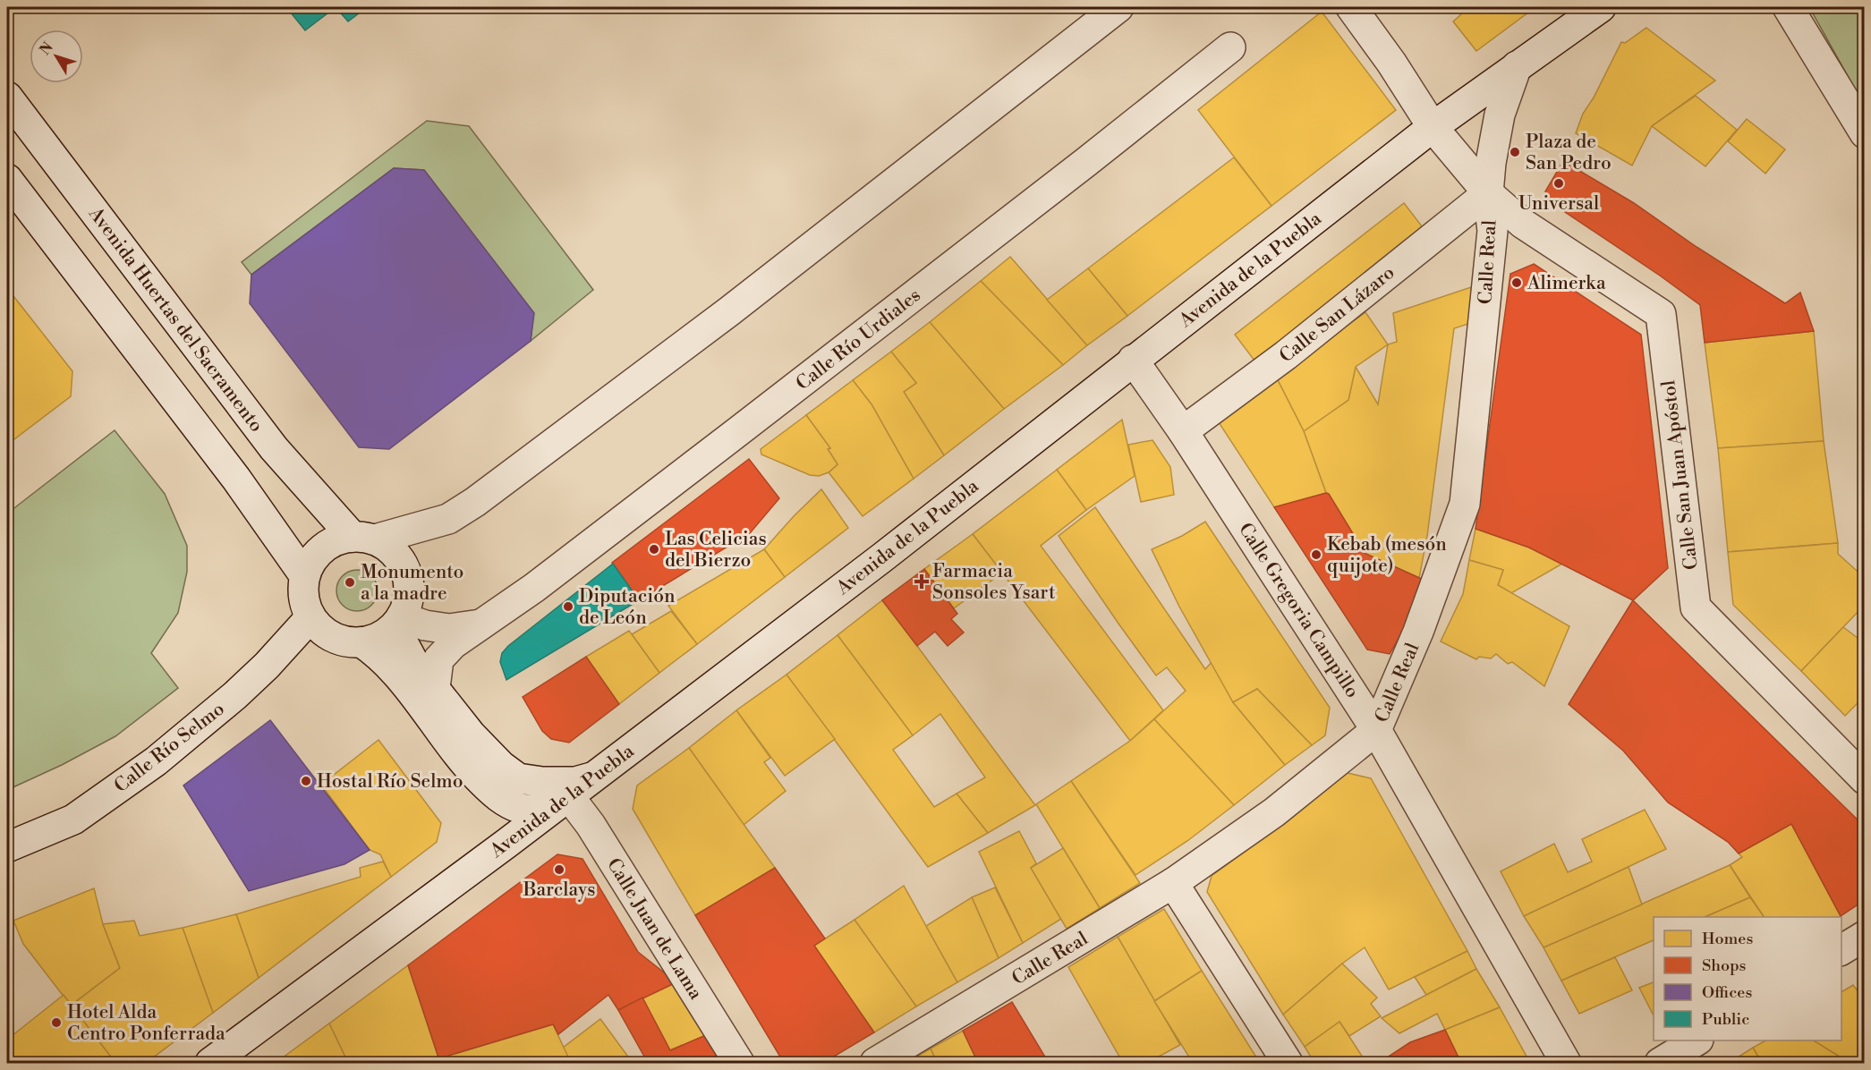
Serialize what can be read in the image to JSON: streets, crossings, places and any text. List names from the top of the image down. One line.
{"streets":{"street":["Calle Real","Avenida de la Puebla","Calle San Lázaro","Avenida Huertas del Sacramento","Calle Río Urdiales","Calle San Juan Apóstol","Calle Gregoria Campillo","Calle Río Selmo","Calle Juan de Lama"]},"crossings":[["Calle Real","Avenida de la Puebla"],["Calle Real","Calle San Lázaro"],["Calle Real","Calle San Juan Apóstol"],["Calle Real","Calle Gregoria Campillo"],["Avenida de la Puebla","Calle Gregoria Campillo"],["Avenida de la Puebla","Calle Juan de Lama"],["Calle San Lázaro","Calle San Juan Apóstol"],["Calle San Lázaro","Calle Gregoria Campillo"],["Avenida Huertas del Sacramento","Calle Río Urdiales"],["Avenida Huertas del Sacramento","Calle Río Selmo"],["Calle Río Urdiales","Calle Río Selmo"]],"places":{"other":["Plaza de San Pedro","Universal","Alimerka","Las Celicias del Bierzo","Kebab (mesón quijote)","Monumento a la madre","Diputación de León","Hostal Río Selmo","Barclays","Hotel Alda Centro Ponferrada"],"health":["Farmacia Sonsoles Ysart"]},"legend":["Homes","Shops","Offices","Public"],"north":"top left"}
